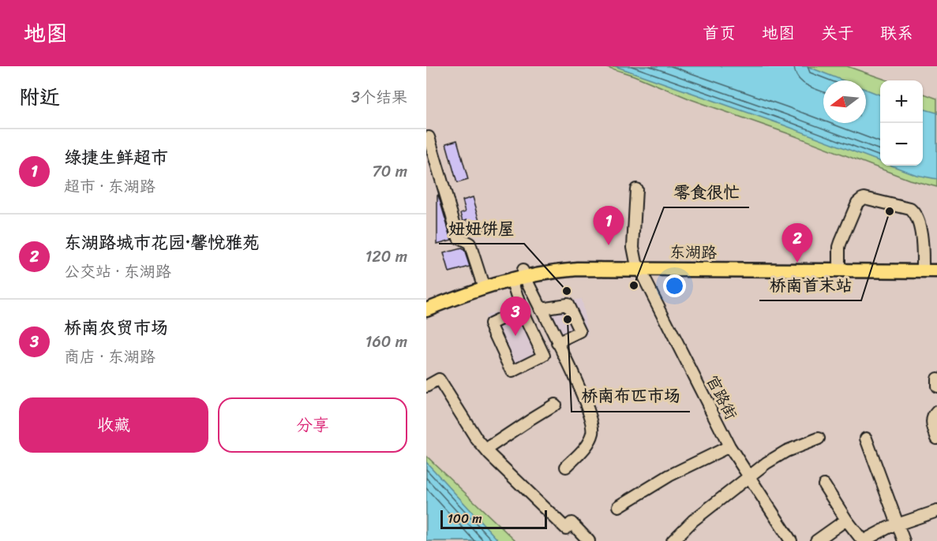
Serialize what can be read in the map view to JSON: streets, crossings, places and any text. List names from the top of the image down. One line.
{"streets":{"main road":["东湖路"],"street":["官路街"]},"crossings":[["东湖路","官路街"]],"places":["桥南首末站","零食很忙","妞妞饼屋","桥南布匹市场"],"scale_bar":"100 m","north":"left","page":{"header":"地图","nav":["首页","地图","关于","联系"],"heading":["附近","3个结果"],"map_buttons":["+","−"],"list":[{"mark":"1","name":"绿捷生鲜超市","note":"超市 · 东湖路","value":"70 m"},{"mark":"2","name":"东湖路城市花园·馨悦雅苑","note":"公交站 · 东湖路","value":"120 m"},{"mark":"3","name":"桥南农贸市场","note":"商店 · 东湖路","value":"160 m"}],"pins":["1","2","3"],"buttons":["收藏","分享"],"scale":"100 m"}}
